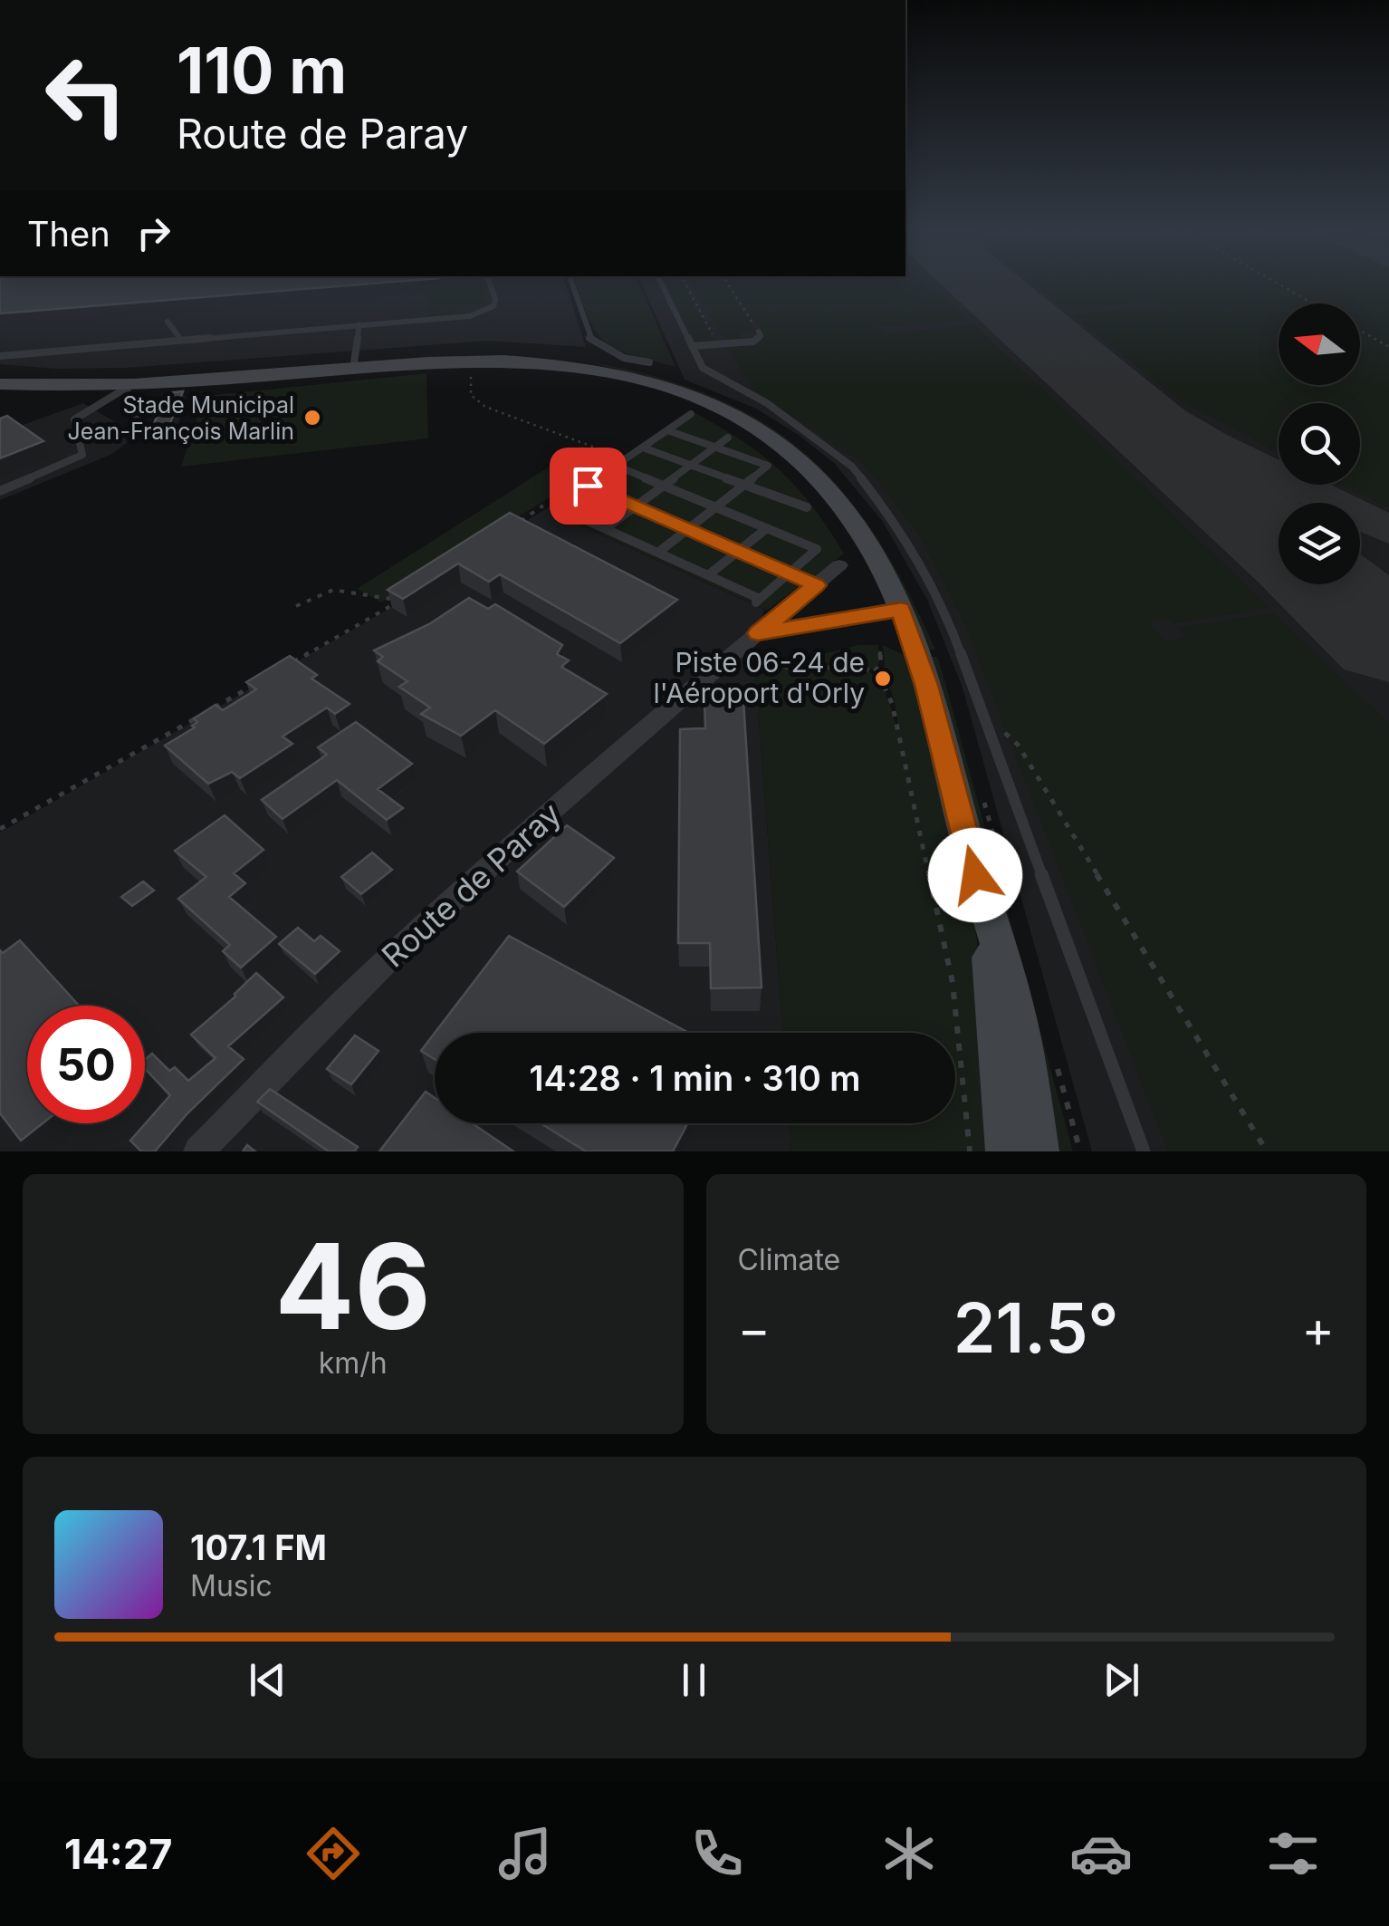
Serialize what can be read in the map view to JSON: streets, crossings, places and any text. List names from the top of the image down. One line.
{"streets":{"street":["Route de Paray"]},"places":["Stade Municipal Jean-François Marlin","Piste 06-24 de l'Aéroport d'Orly"],"north":"left","page":{"turn":["110 m","Route de Paray"],"then":"Then","limit":"50","trip":"14:28 · 1 min · 310 m","tile":[["46","km/h"],"Climate"],"heat":["−","21.5°","+"],"song":["107.1 FM","Music"],"tabs":"14:27"}}
